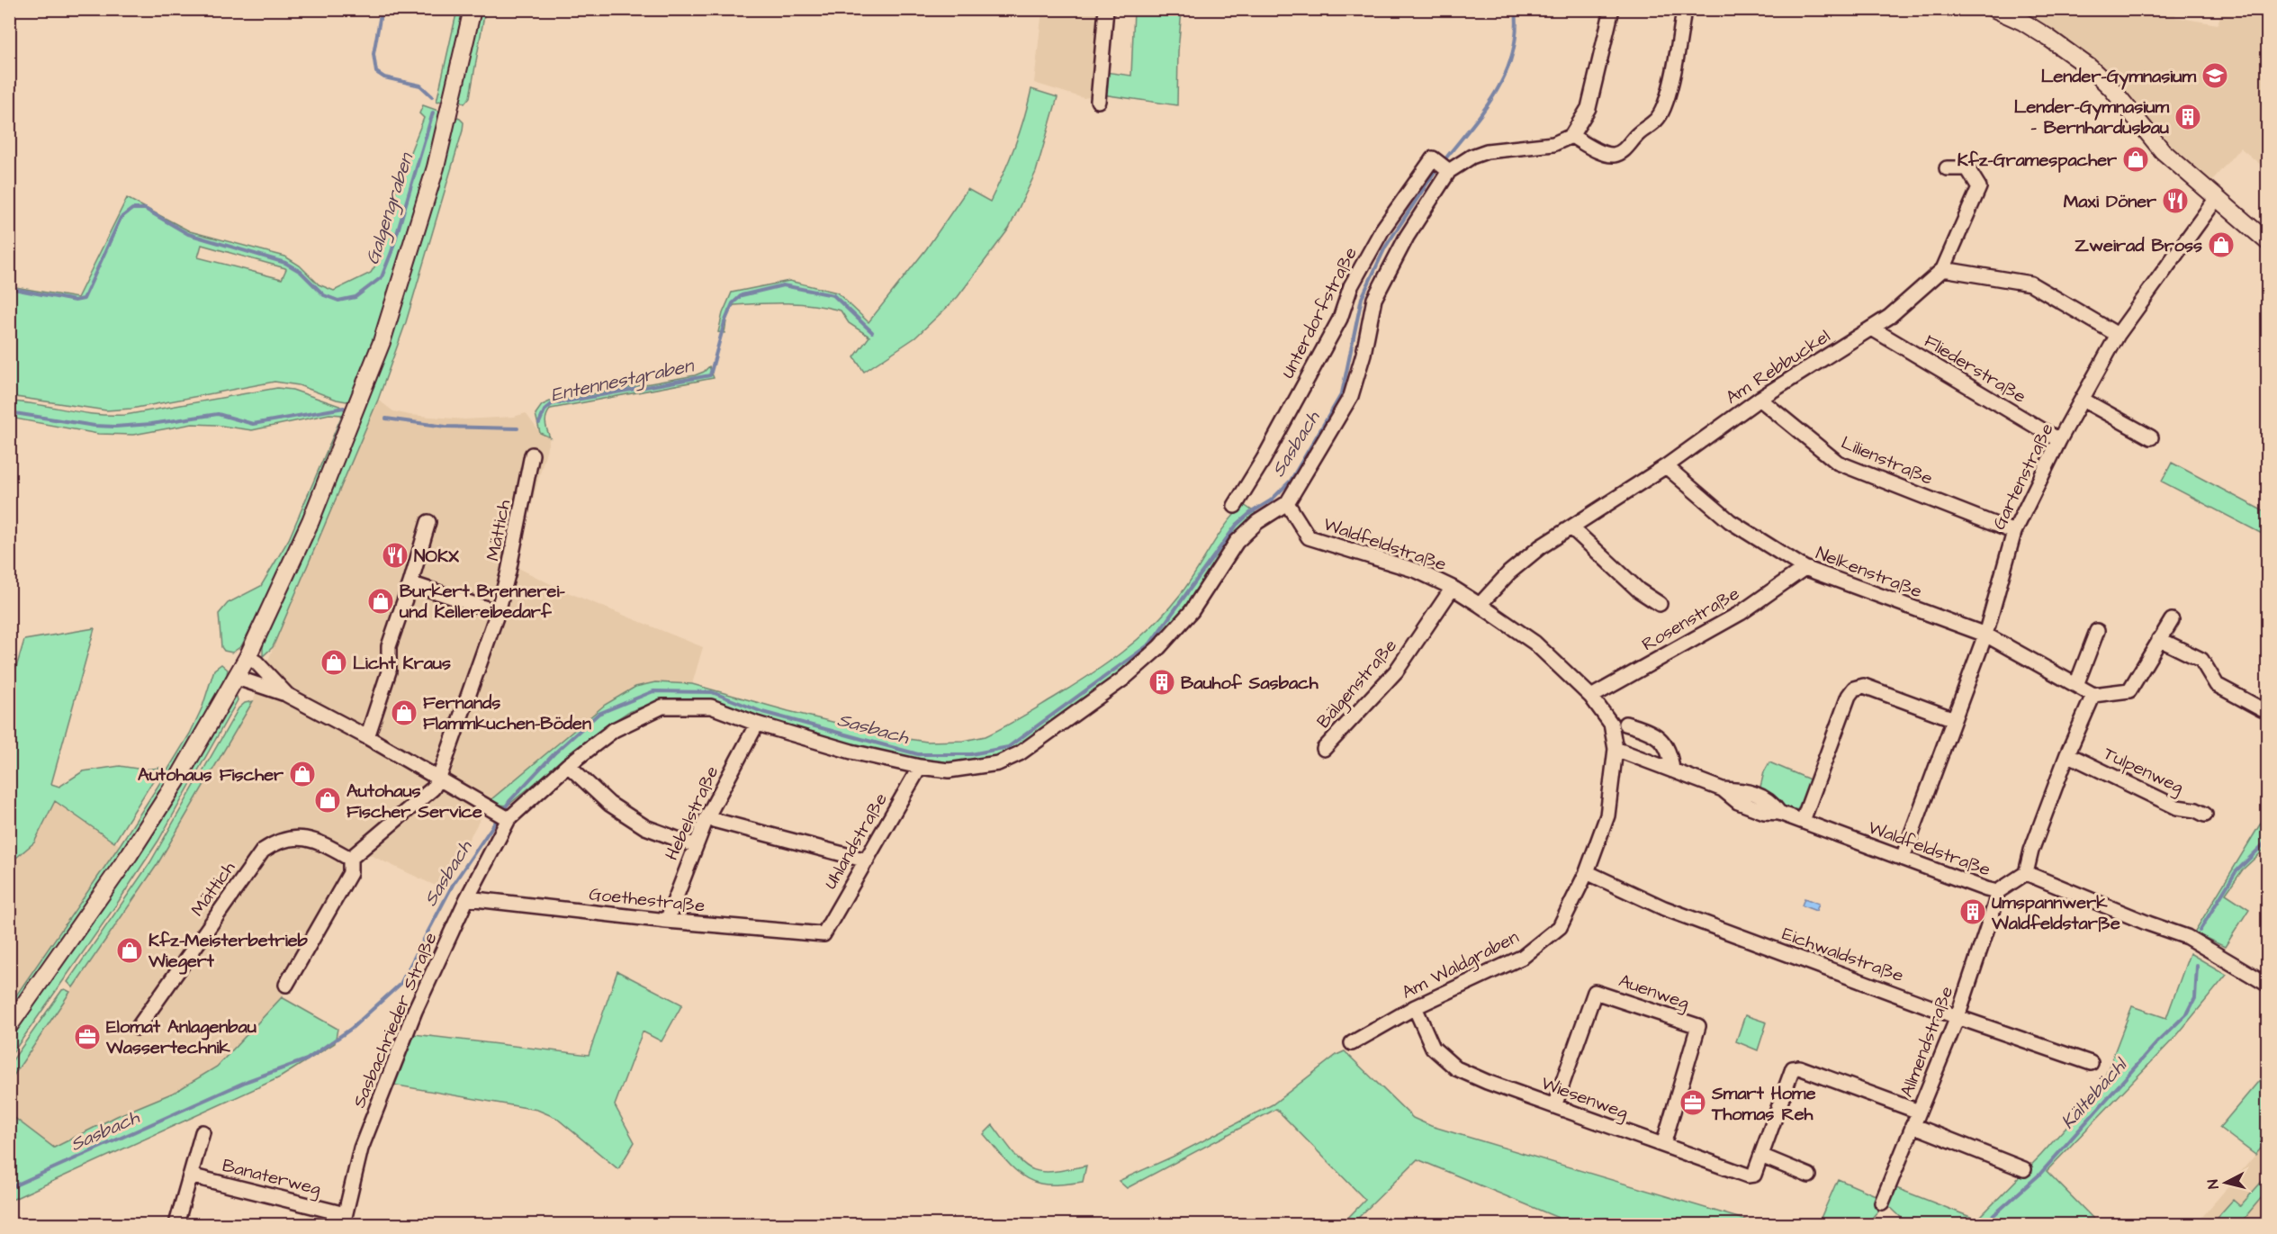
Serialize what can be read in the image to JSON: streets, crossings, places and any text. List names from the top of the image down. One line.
{"streets":{"street":["Unterdorfstraße","Am Rebbuckel","Fliederstraße","Lilienstraße","Gartenstraße","Mättich","Waldfeldstraße","Nelkenstraße","Rosenstraße","Bälgenstraße","Tulpenweg","Hebelstraße","Uhlandstraße","Goethestraße","Eichwaldstraße","Am Waldgraben","Auenweg","Sasbachrieder Straße","Allmendstraße","Wiesenweg","Banaterweg"]},"crossings":[["Unterdorfstraße","Sasbachrieder Straße"],["Am Rebbuckel","Fliederstraße"],["Am Rebbuckel","Lilienstraße"],["Am Rebbuckel","Waldfeldstraße"],["Am Rebbuckel","Nelkenstraße"],["Fliederstraße","Gartenstraße"],["Lilienstraße","Gartenstraße"],["Gartenstraße","Waldfeldstraße"],["Gartenstraße","Nelkenstraße"],["Waldfeldstraße","Rosenstraße"],["Waldfeldstraße","Bälgenstraße"],["Waldfeldstraße","Am Waldgraben"],["Waldfeldstraße","Sasbachrieder Straße"],["Waldfeldstraße","Allmendstraße"],["Nelkenstraße","Rosenstraße"],["Hebelstraße","Goethestraße"],["Hebelstraße","Sasbachrieder Straße"],["Uhlandstraße","Goethestraße"],["Uhlandstraße","Sasbachrieder Straße"],["Goethestraße","Sasbachrieder Straße"],["Eichwaldstraße","Am Waldgraben"],["Eichwaldstraße","Allmendstraße"],["Am Waldgraben","Wiesenweg"],["Auenweg","Wiesenweg"],["Sasbachrieder Straße","Banaterweg"],["Allmendstraße","Wiesenweg"]],"water":["Galgengraben","Entennestgraben","Sasbach","Kältebächl"],"places":{"school or university":["Lender-Gymnasium"],"building":["Lender-Gymnasium - Bernhardusbau","Bauhof Sasbach","Umspannwerk Waldfeldstarße"],"shop":["Kfz-Gramespacher","Zweirad Bross","Burkert Brennerei- und Kellereibedarf","Licht Kraus","Fernands Flammkuchen-Böden","Autohaus Fischer","Autohaus Fischer Service","Kfz-Meisterbetrieb Wiegert"],"restaurant":["Maxi Döner","NOKX"],"office":["Elomat Anlagenbau Wassertechnik","Smart Home Thomas Reh"]},"north":"left"}
